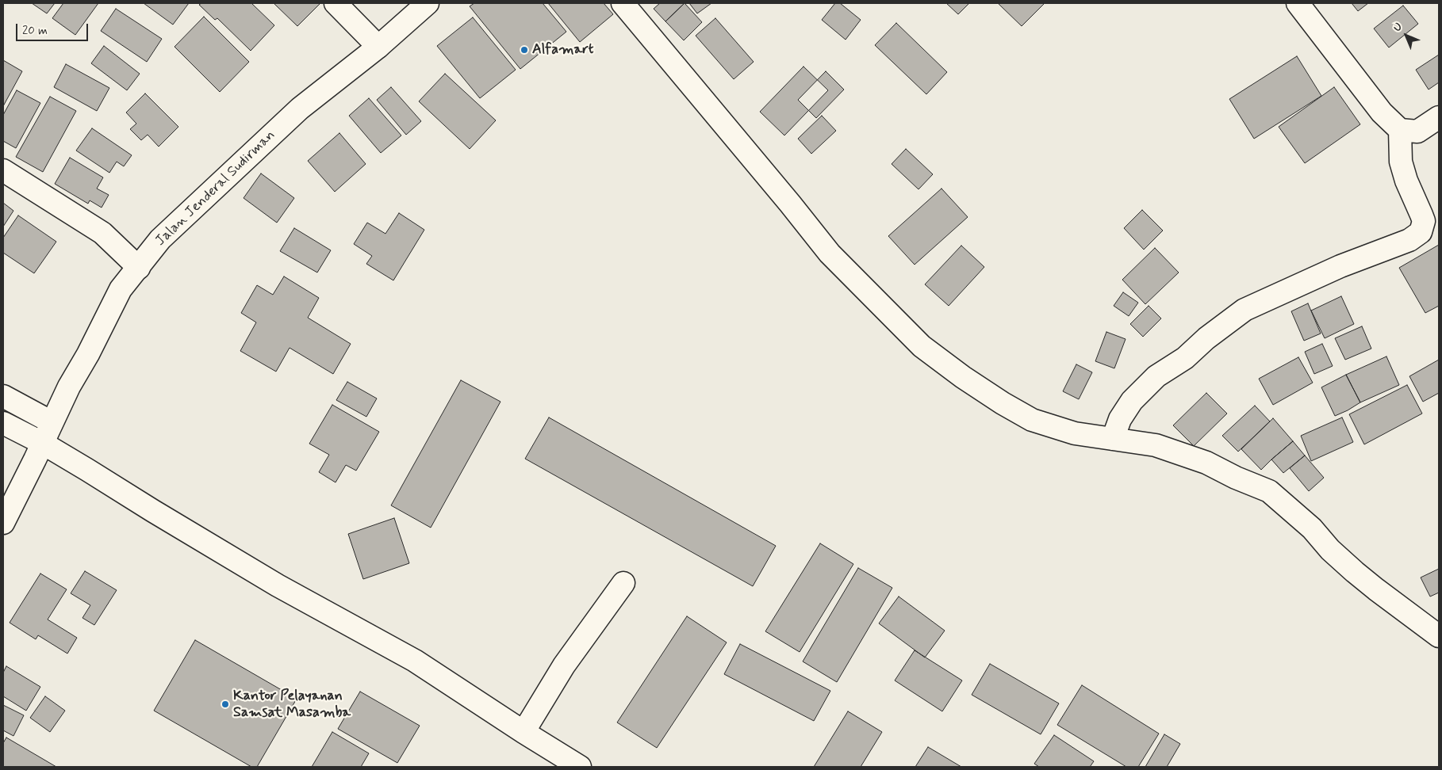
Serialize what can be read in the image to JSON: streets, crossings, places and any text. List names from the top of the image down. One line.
{"streets":{"main road":["Jalan Jenderal Sudirman"]},"places":["Alfamart","Kantor Pelayanan Samsat Masamba"],"scale_bar":"20 m","north":"top left"}
